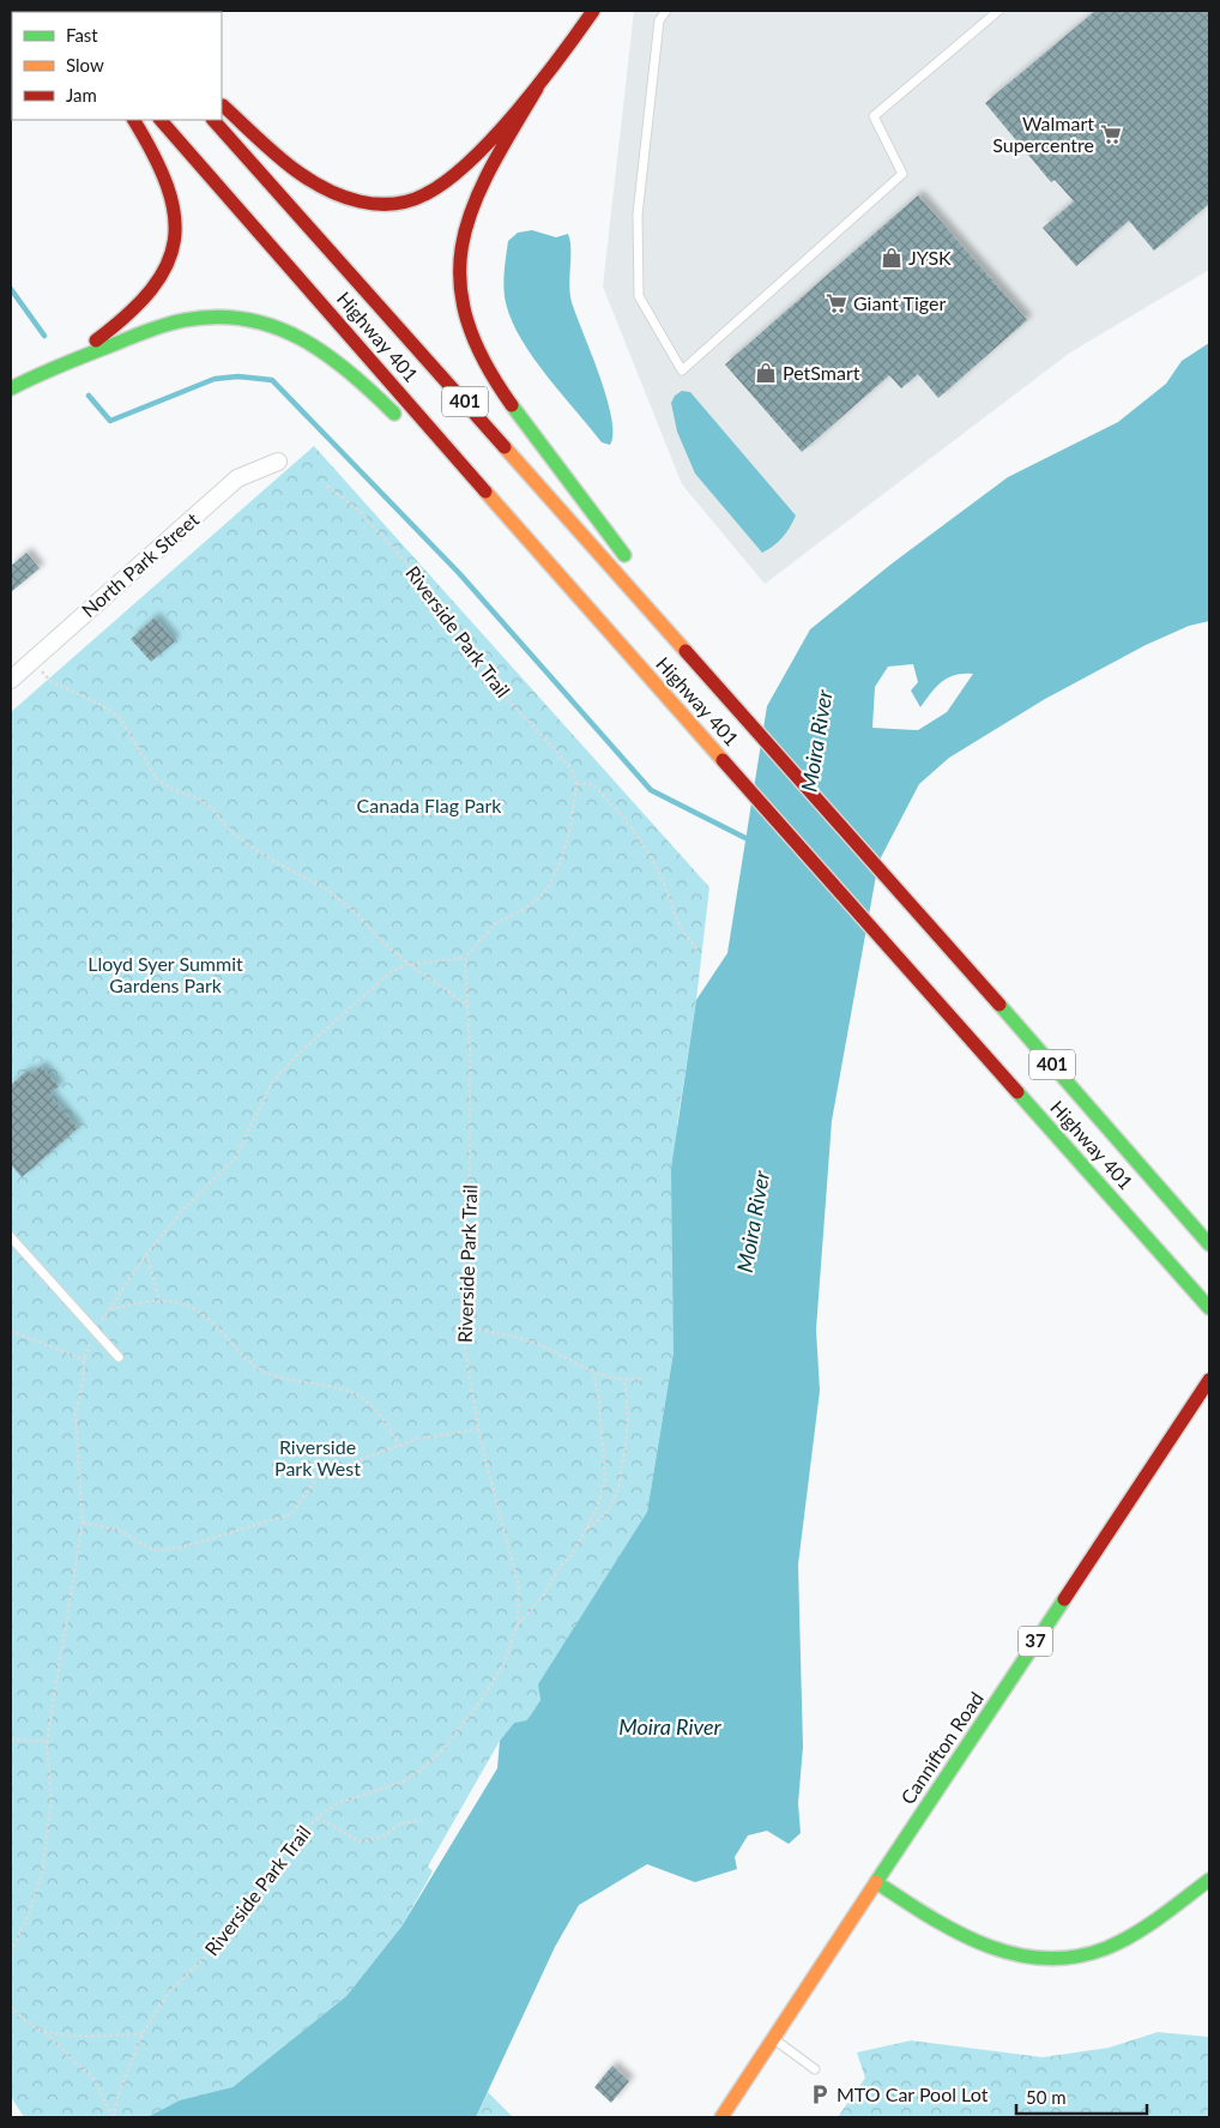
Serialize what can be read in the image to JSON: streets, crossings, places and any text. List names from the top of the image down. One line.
{"streets":{"main road":["Highway 401","401","37","Cannifton Road"],"street":["North Park Street"],"path":["Riverside Park Trail"]},"water":["Moira River"],"parks":["Canada Flag Park","Lloyd Syer Summit Gardens Park","Riverside Park West"],"places":{"supermarket":["Walmart Supercentre","Giant Tiger"],"shop":["JYSK","PetSmart"],"parking":["MTO Car Pool Lot"]},"legend":["Fast","Slow","Jam"],"scale_bar":"50 m"}
